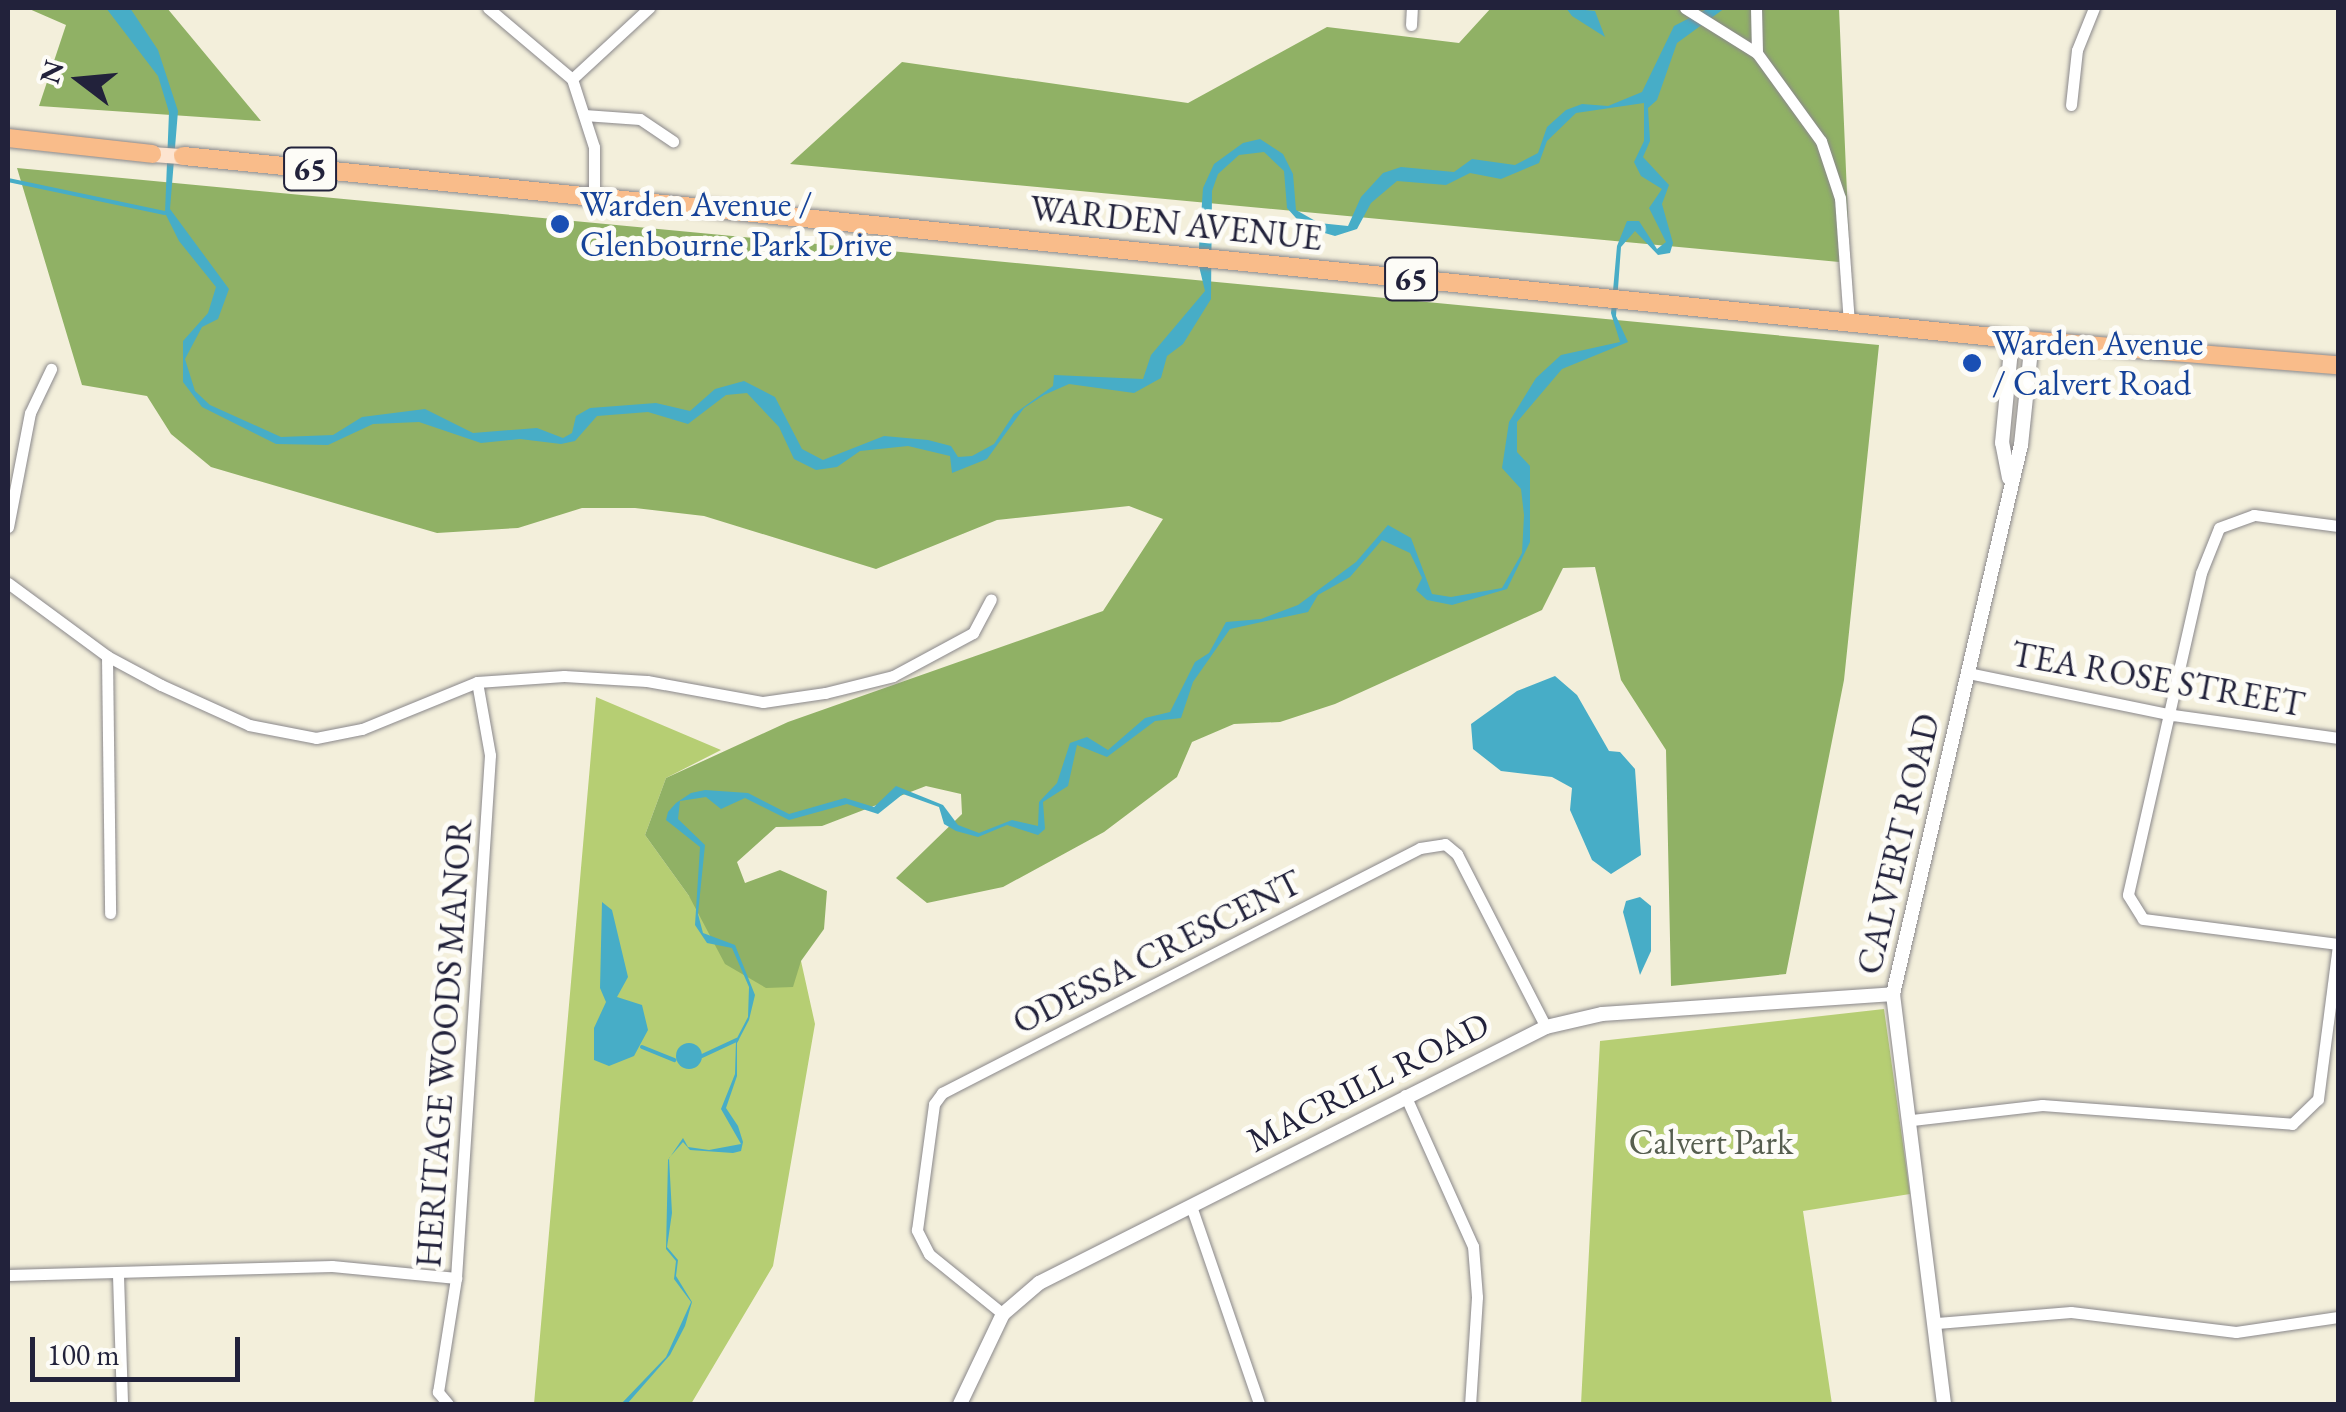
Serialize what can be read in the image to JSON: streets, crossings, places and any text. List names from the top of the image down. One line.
{"streets":{"main road":["65","WARDEN AVENUE"],"street":["TEA ROSE STREET","CALVERT ROAD","ODESSA CRESCENT","HERITAGE WOODS MANOR","MACRILL ROAD"]},"crossings":[["WARDEN AVENUE","CALVERT ROAD"],["TEA ROSE STREET","CALVERT ROAD"],["CALVERT ROAD","MACRILL ROAD"],["ODESSA CRESCENT","MACRILL ROAD"]],"parks":["Calvert Park"],"places":["Warden Avenue / Glenbourne Park Drive","Warden Avenue / Calvert Road"],"scale_bar":"100 m","north":"left"}
